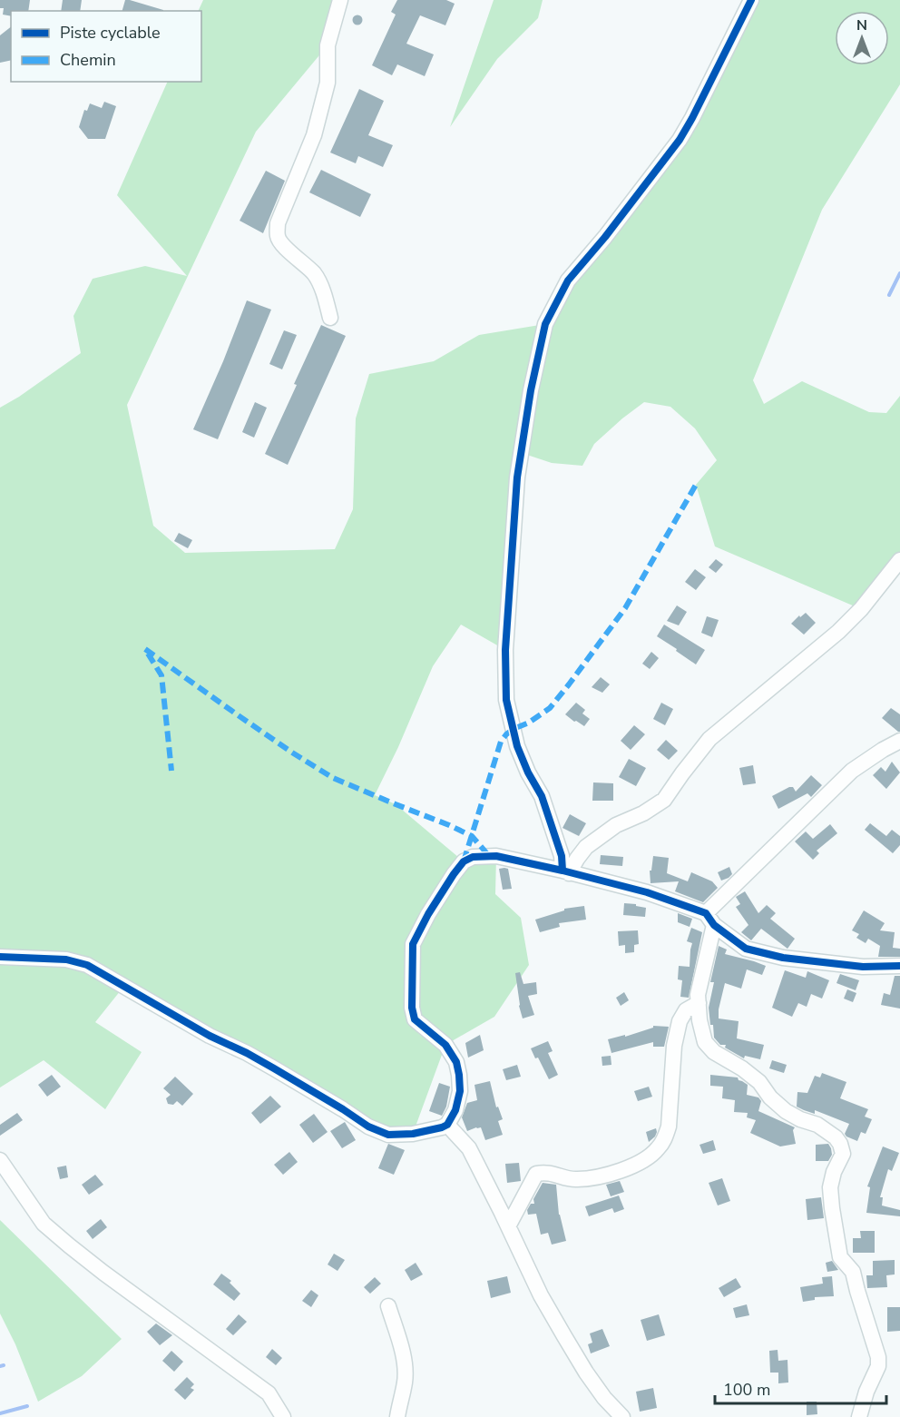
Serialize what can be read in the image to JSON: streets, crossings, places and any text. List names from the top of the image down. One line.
{"legend":["Piste cyclable","Chemin"],"scale_bar":"100 m","north":"top"}
